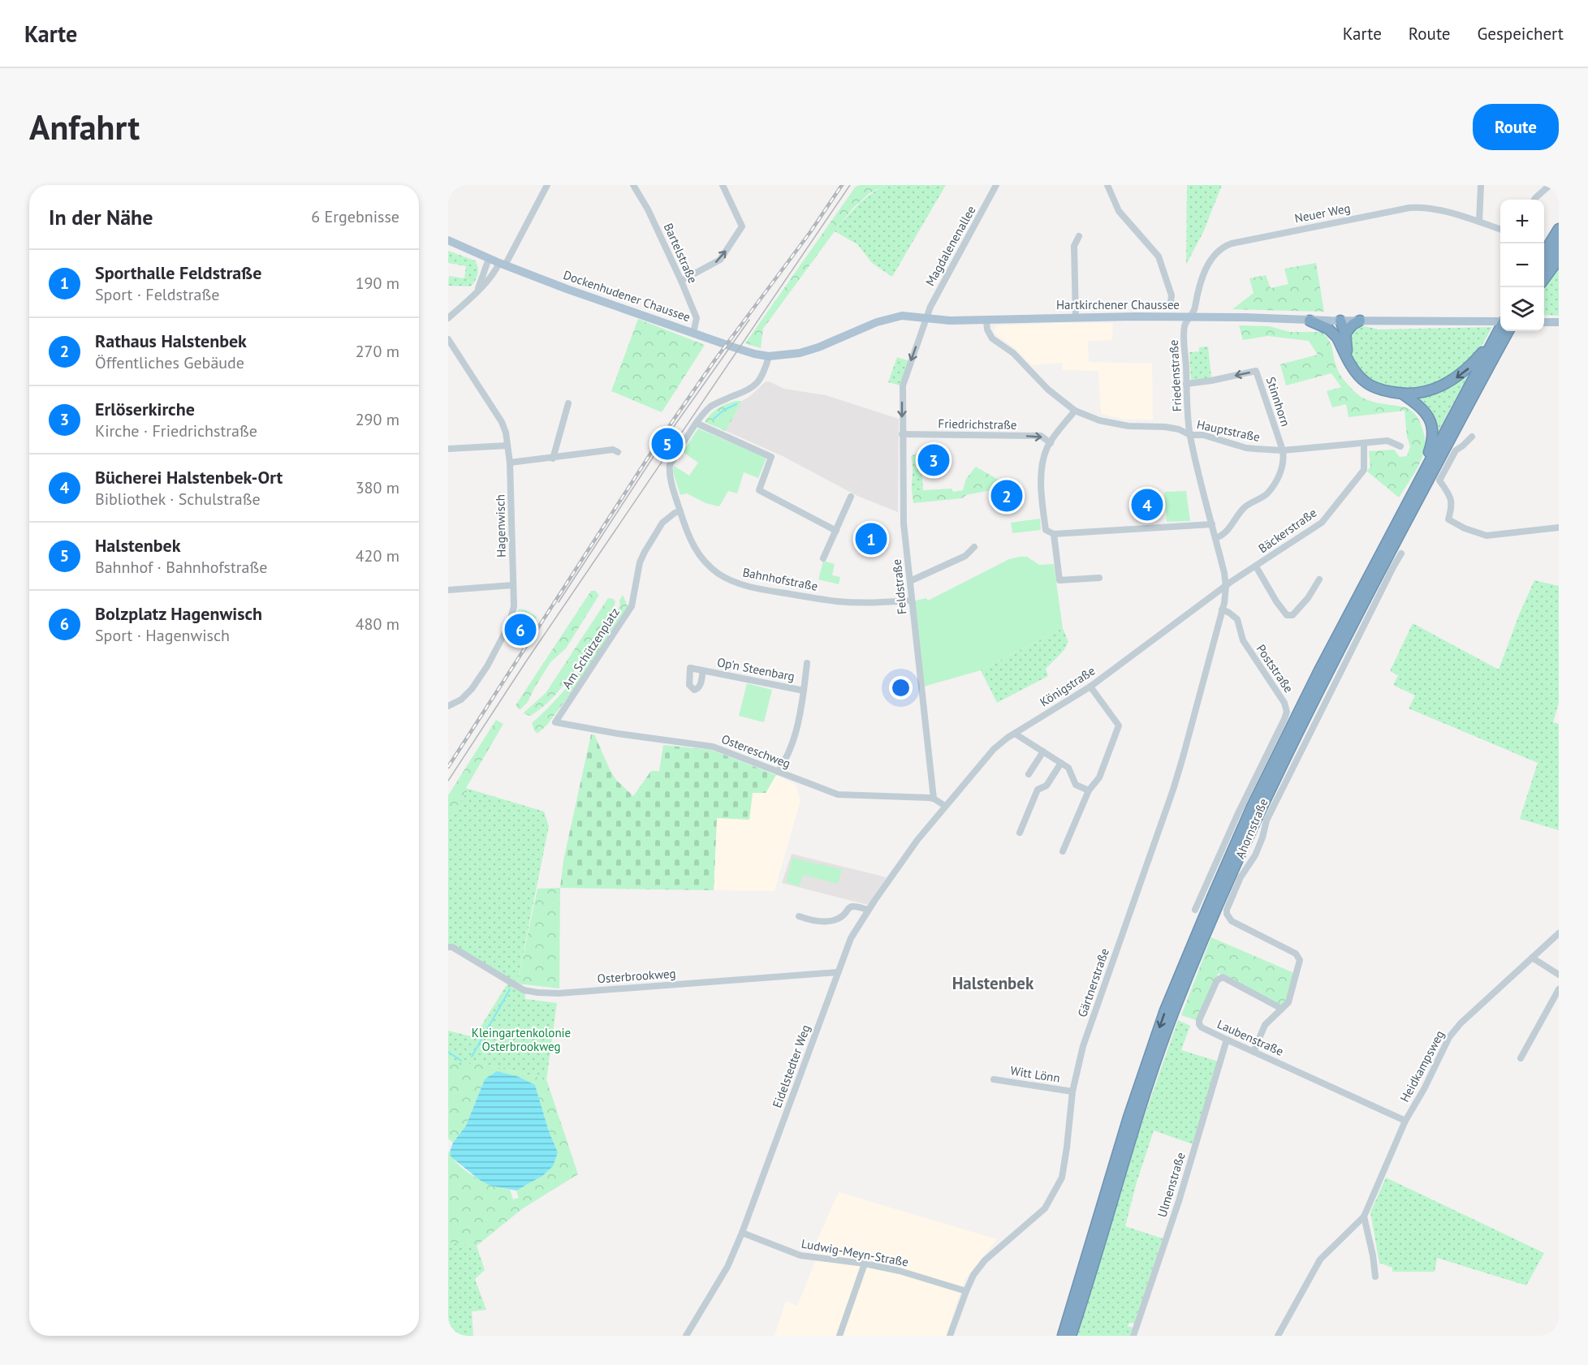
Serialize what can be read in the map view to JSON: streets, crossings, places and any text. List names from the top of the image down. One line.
{"streets":{"main road":["Dockenhudener Chaussee","Hartkirchener Chaussee"],"street":["Neuer Weg","Magdalenenallee","Bartelstraße","Friedenstraße","Stinnhorn","Friedrichstraße","Hauptstraße","Hagenwisch","Bäckerstraße","Bahnhofstraße","Feldstraße","Am Schützenplatz","Poststraße","Op'n Steenbarg","Königstraße","Ostereschweg","Ahornstraße","Osterbrookweg","Gärtnerstraße","Laubenstraße","Eidelstedter Weg","Heidkampsweg","Witt Lönn","Ulmenstraße","Ludwig-Meyn-Straße"]},"crossings":[["Neuer Weg","Hartkirchener Chaussee"],["Neuer Weg","Friedenstraße"],["Magdalenenallee","Hartkirchener Chaussee"],["Magdalenenallee","Feldstraße"],["Bartelstraße","Dockenhudener Chaussee"],["Dockenhudener Chaussee","Hartkirchener Chaussee"],["Hartkirchener Chaussee","Friedenstraße"],["Hartkirchener Chaussee","Hauptstraße"],["Hartkirchener Chaussee","Bahnhofstraße"],["Hartkirchener Chaussee","Feldstraße"],["Friedenstraße","Stinnhorn"],["Friedenstraße","Hauptstraße"],["Stinnhorn","Hauptstraße"],["Friedrichstraße","Feldstraße"],["Hauptstraße","Bäckerstraße"],["Bäckerstraße","Königstraße"],["Bahnhofstraße","Feldstraße"],["Bahnhofstraße","Am Schützenplatz"],["Feldstraße","Ostereschweg"],["Am Schützenplatz","Ostereschweg"],["Poststraße","Gärtnerstraße"],["Op'n Steenbarg","Ostereschweg"],["Königstraße","Eidelstedter Weg"],["Ahornstraße","Laubenstraße"],["Osterbrookweg","Eidelstedter Weg"],["Gärtnerstraße","Witt Lönn"],["Gärtnerstraße","Ludwig-Meyn-Straße"],["Laubenstraße","Heidkampsweg"],["Laubenstraße","Ulmenstraße"],["Eidelstedter Weg","Ludwig-Meyn-Straße"]],"one_way":["Friedrichstraße"],"districts":["Halstenbek"],"parks":["Kleingartenkolonie Osterbrookweg"],"page":{"header":"Karte","nav":["Karte","Route","Gespeichert"],"buttons":"Route","title":"Anfahrt","heading":["In der Nähe","6 Ergebnisse"],"map_buttons":["+","−"],"list":[{"mark":"1","name":"Sporthalle Feldstraße","note":"Sport · Feldstraße","value":"190 m"},{"mark":"2","name":"Rathaus Halstenbek","note":"Öffentliches Gebäude","value":"270 m"},{"mark":"3","name":"Erlöserkirche","note":"Kirche · Friedrichstraße","value":"290 m"},{"mark":"4","name":"Bücherei Halstenbek-Ort","note":"Bibliothek · Schulstraße","value":"380 m"},{"mark":"5","name":"Halstenbek","note":"Bahnhof · Bahnhofstraße","value":"420 m"},{"mark":"6","name":"Bolzplatz Hagenwisch","note":"Sport · Hagenwisch","value":"480 m"}],"pins":["5","3","2","4","1","6"]}}
